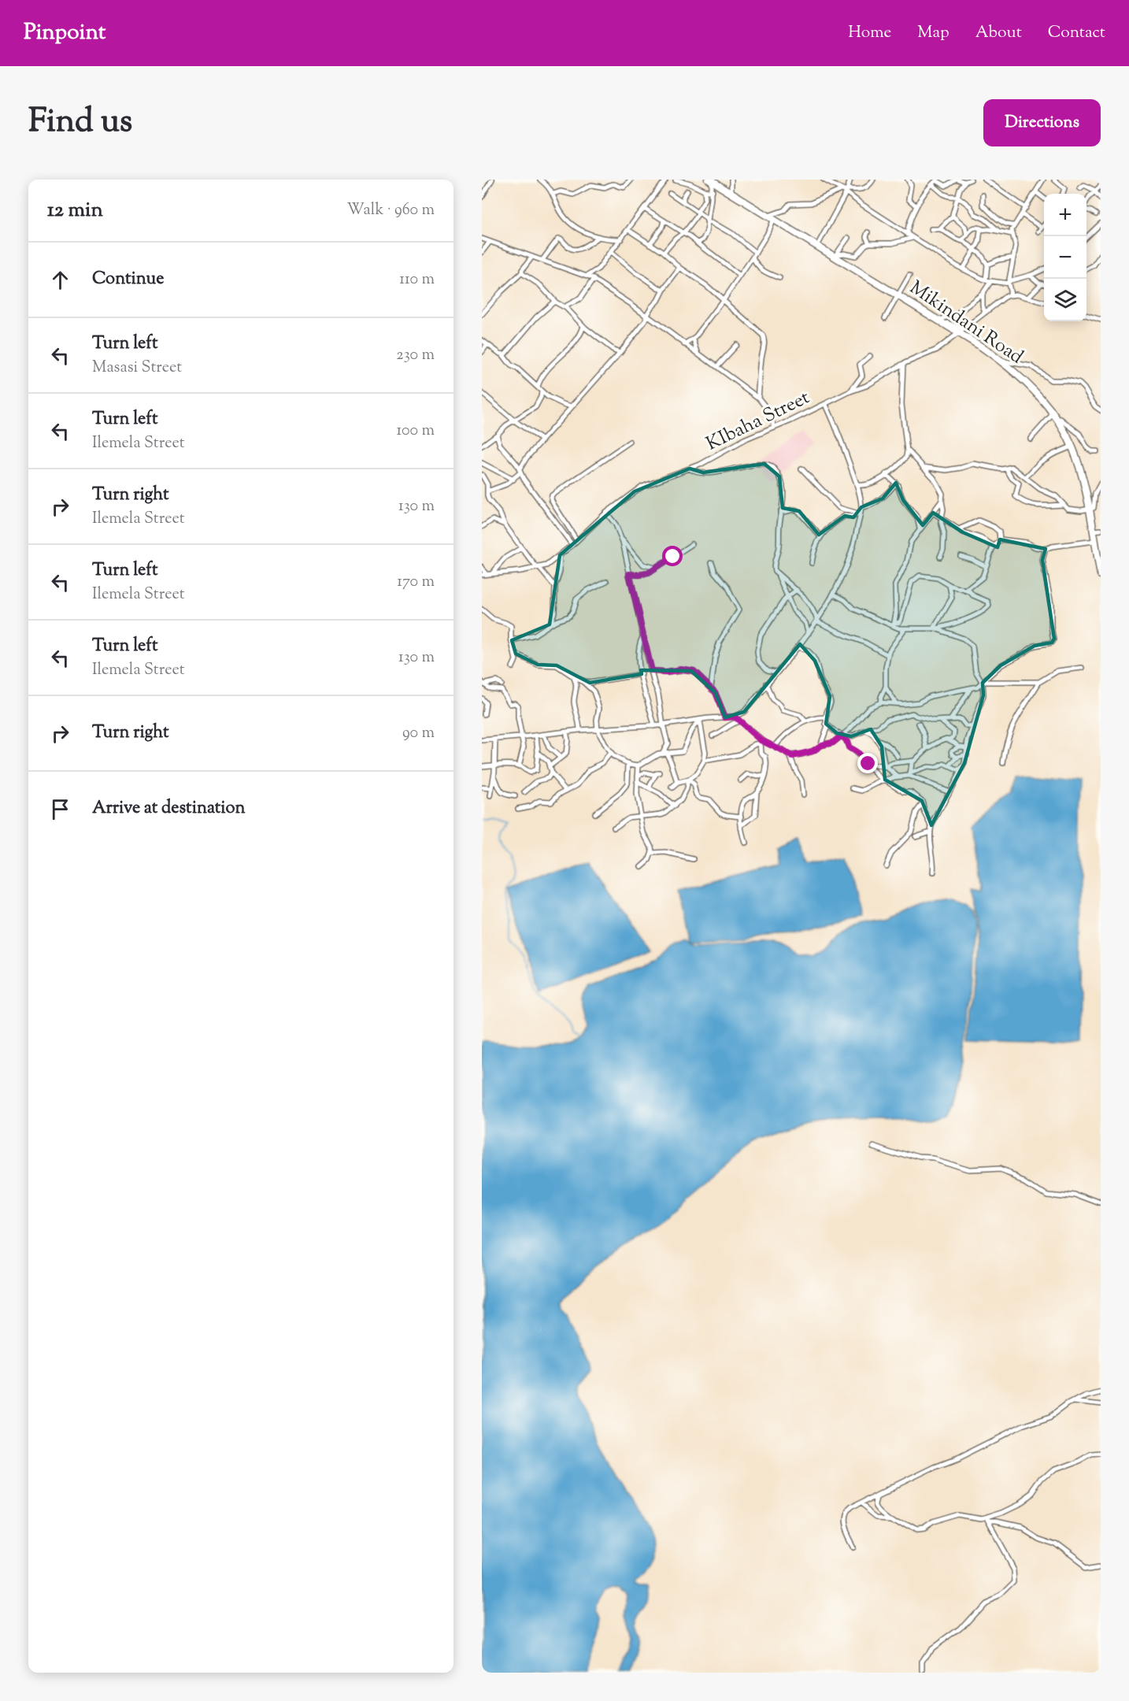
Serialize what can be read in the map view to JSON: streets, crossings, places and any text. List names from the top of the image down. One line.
{"streets":{"highway":["Mikindani Road"],"street":["KIbaha Street"]},"crossings":[["Mikindani Road","KIbaha Street"]],"page":{"header":"Pinpoint","nav":["Home","Map","About","Contact"],"title":"Find us","buttons":"Directions","heading":["12 min","Walk · 960 m"],"map_buttons":["+","−"],"list":[["Continue","110 m"],["Turn left","Masasi Street","230 m"],["Turn left","Ilemela Street","100 m"],["Turn right","Ilemela Street","130 m"],["Turn left","Ilemela Street","170 m"],["Turn left","Ilemela Street","130 m"],["Turn right","90 m"],"Arrive at destination"]}}
